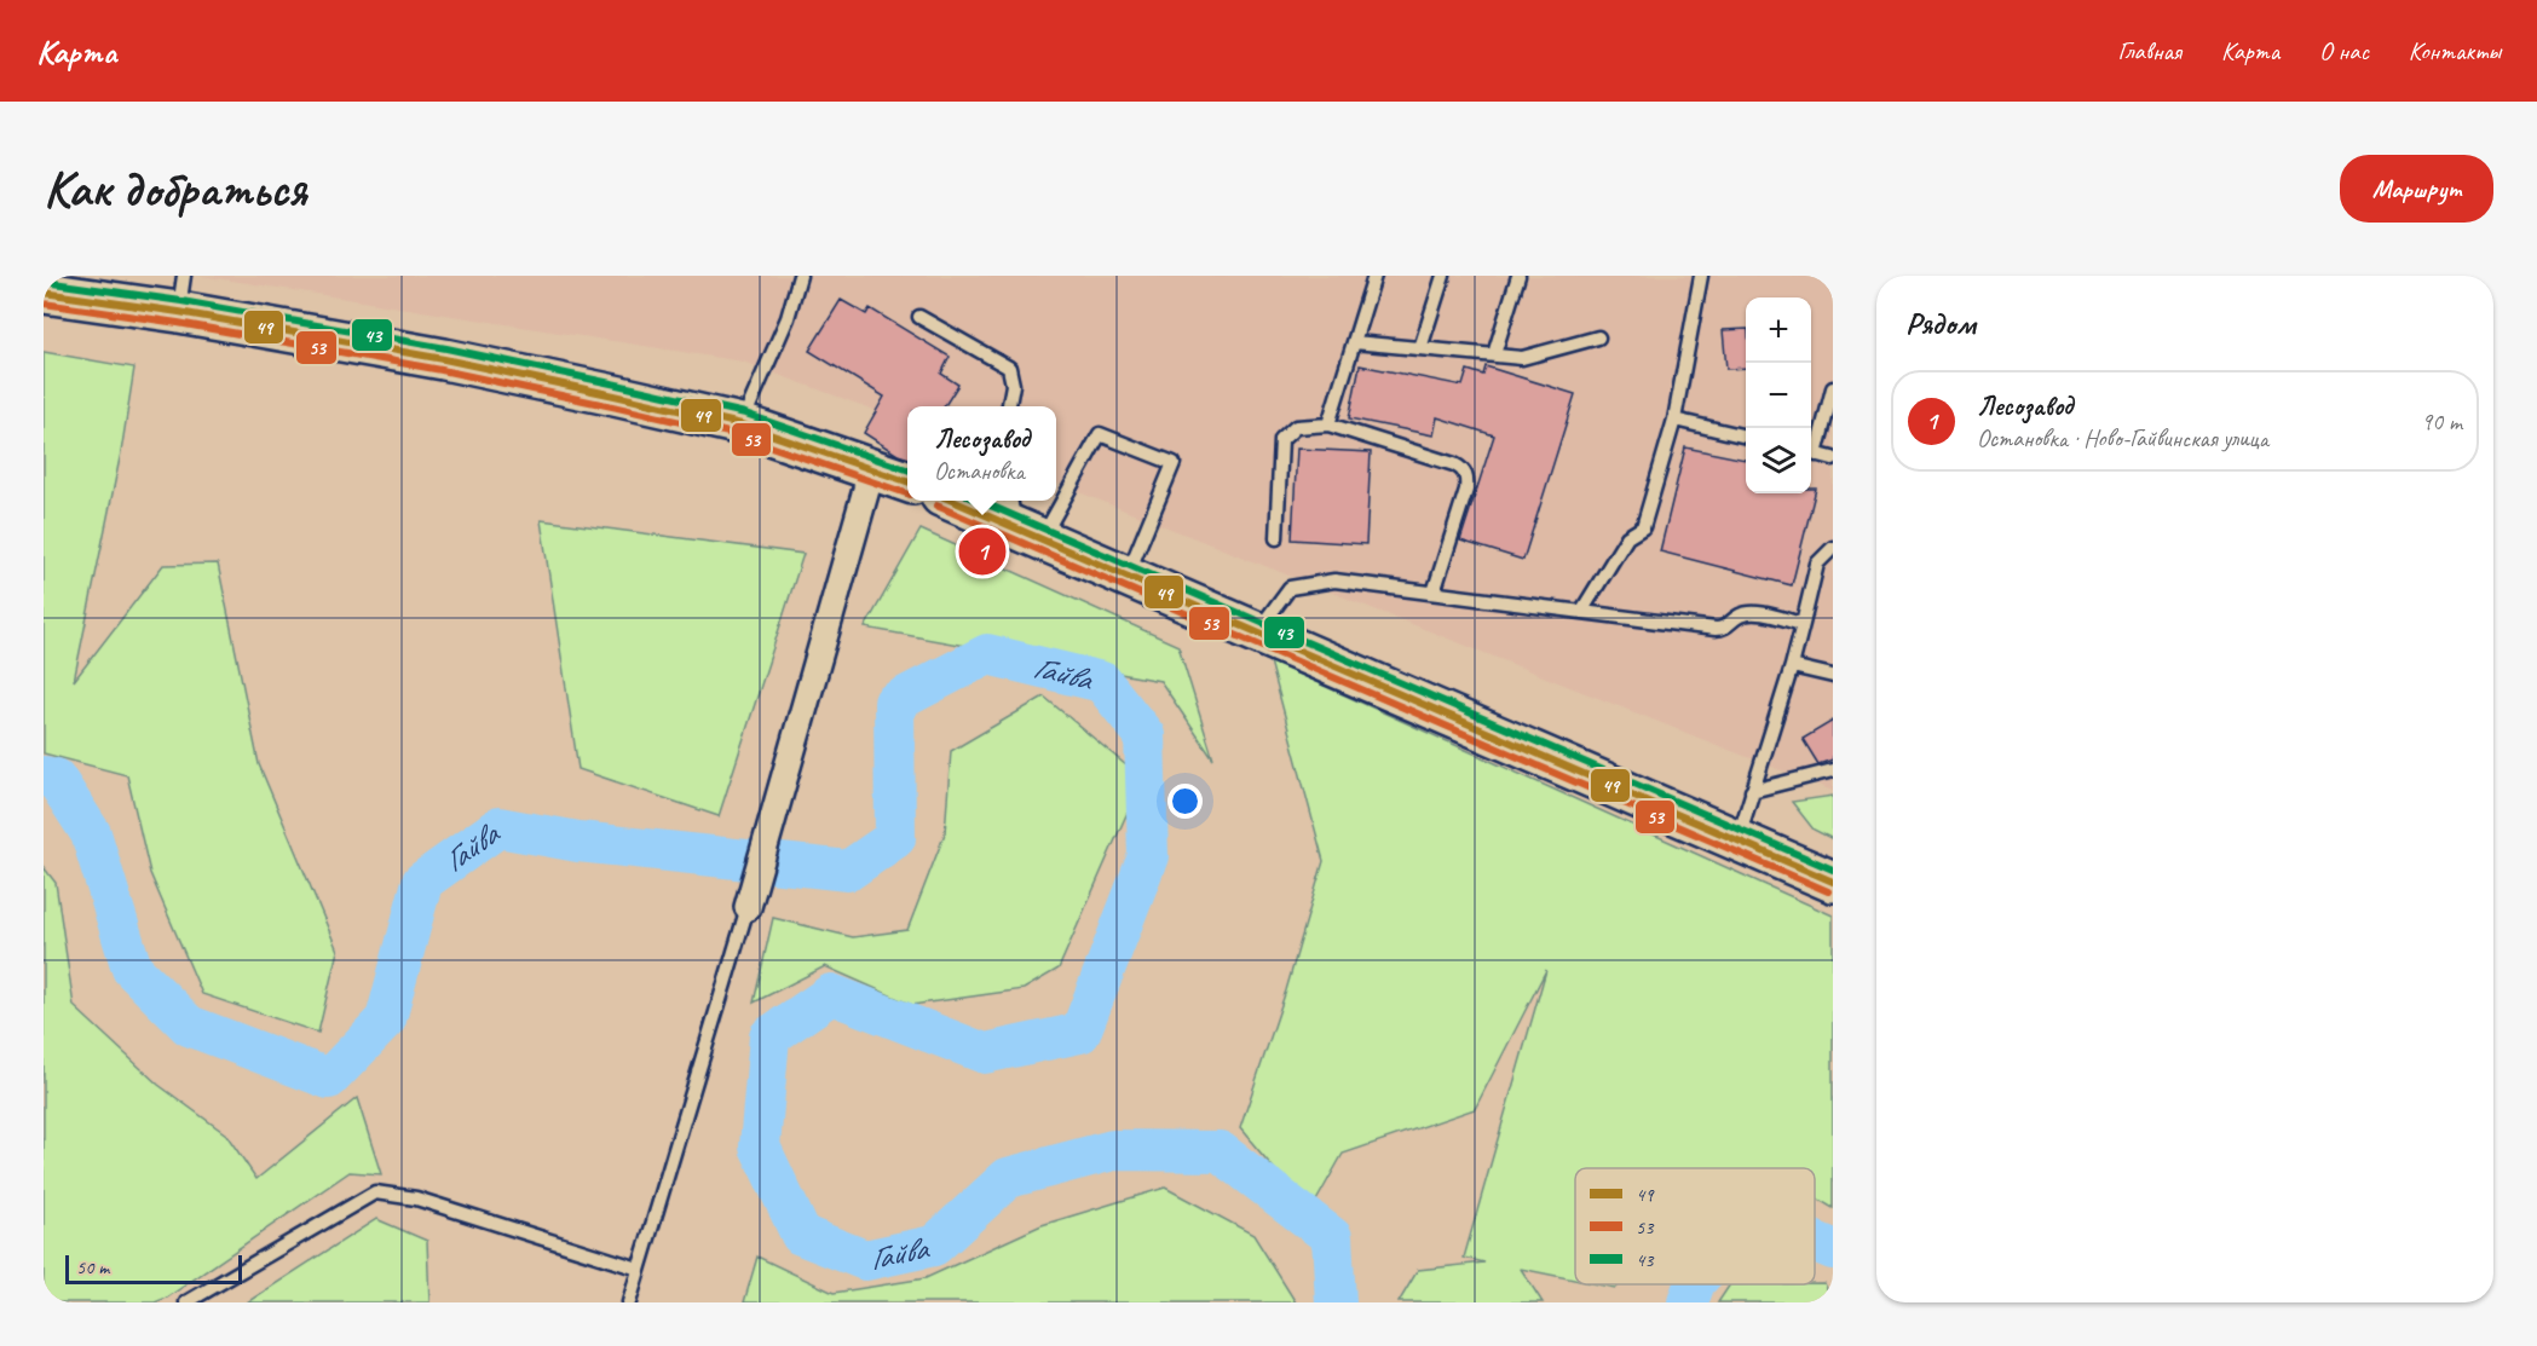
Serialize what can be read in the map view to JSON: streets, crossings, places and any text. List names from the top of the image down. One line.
{"water":["Гайва"],"lines":["transit line 43","transit line 49","transit line 53"],"legend":["49","53","43"],"scale_bar":"50 m","page":{"header":"Карта","nav":["Главная","Карта","О нас","Контакты"],"buttons":"Маршрут","title":"Как добраться","heading":"Рядом","map_buttons":["+","−"],"list":[{"mark":"1","name":"Лесозавод","note":"Остановка · Ново-Гайвинская улица","value":"90 m"}],"popup":["Лесозавод","Остановка"],"pins":"1","scale":"50 m"}}
